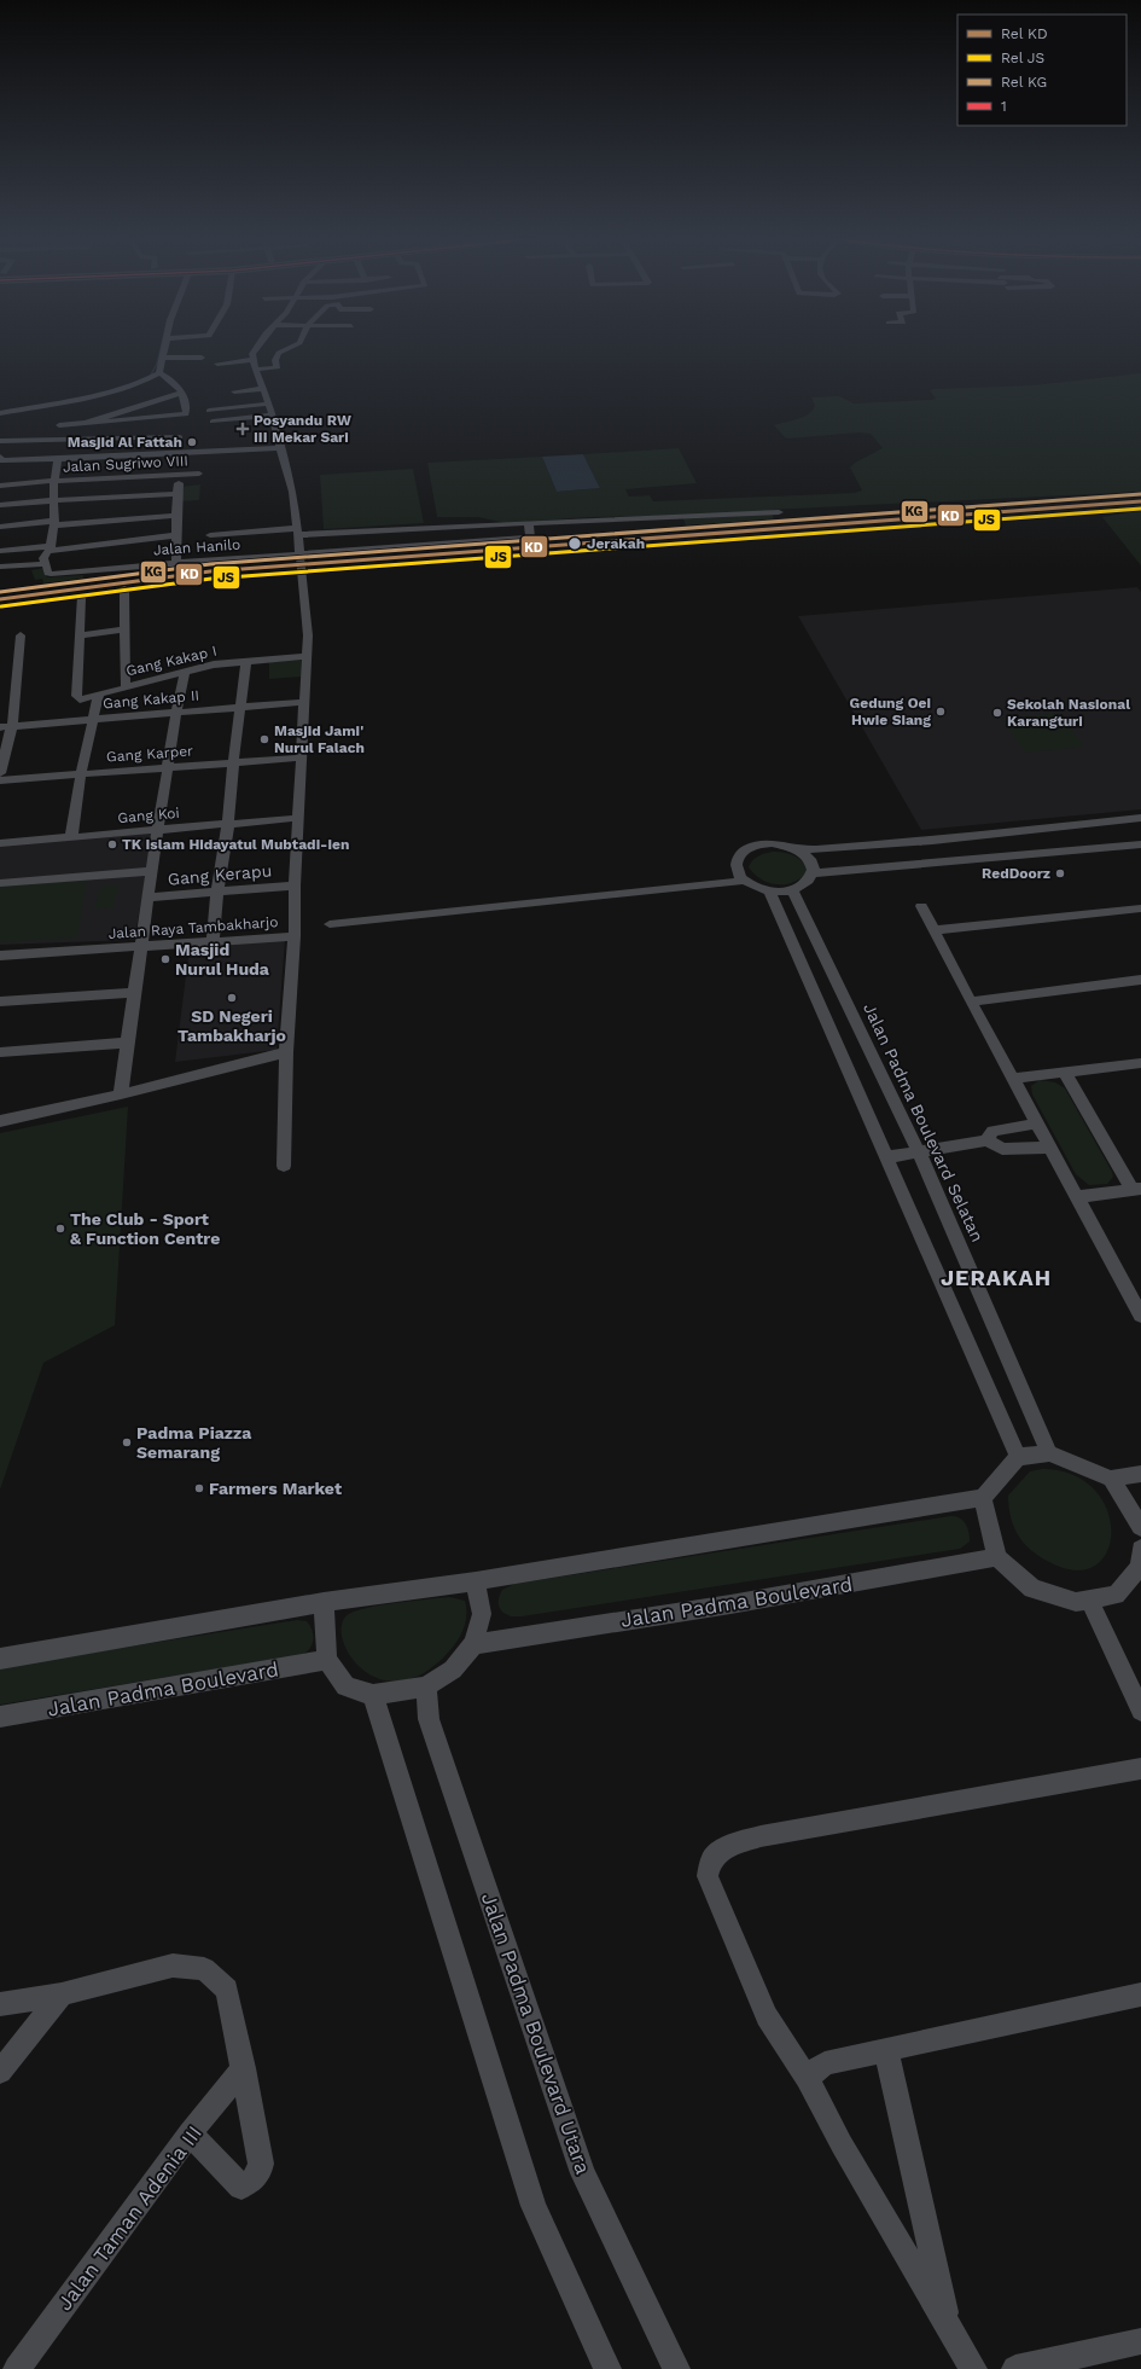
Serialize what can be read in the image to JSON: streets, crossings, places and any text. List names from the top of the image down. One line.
{"streets":{"street":["Jalan Sugriwo VIII","Jalan Hanilo","Gang Kakap I","Gang Kakap II","Gang Karper","Gang Koi","Gang Kerapu","Jalan Raya Tambakharjo","Jalan Padma Boulevard Selatan","Jalan Padma Boulevard","Jalan Padma Boulevard Utara","Jalan Taman Adenia III"]},"crossings":[["Jalan Hanilo","Jalan Raya Tambakharjo"],["Gang Kakap I","Jalan Raya Tambakharjo"],["Gang Kakap II","Jalan Raya Tambakharjo"],["Gang Karper","Jalan Raya Tambakharjo"],["Gang Koi","Jalan Raya Tambakharjo"],["Gang Kerapu","Jalan Raya Tambakharjo"]],"districts":["JERAKAH"],"places":{"health":["Posyandu RW III Mekar Sari"],"other":["Masjid Al Fattah","Jerakah","Gedung Oei Hwie Siang","Sekolah Nasional Karangturi","Masjid Jami' Nurul Falach","TK Islam Hidayatul Mubtadi-ien","RedDoorz","Masjid Nurul Huda","SD Negeri Tambakharjo","The Club - Sport & Function Centre","Padma Piazza Semarang","Farmers Market"]},"lines":["rail line KG","rail line KD","rail line JS"],"legend":["Rel KD","Rel JS","Rel KG","1"]}
